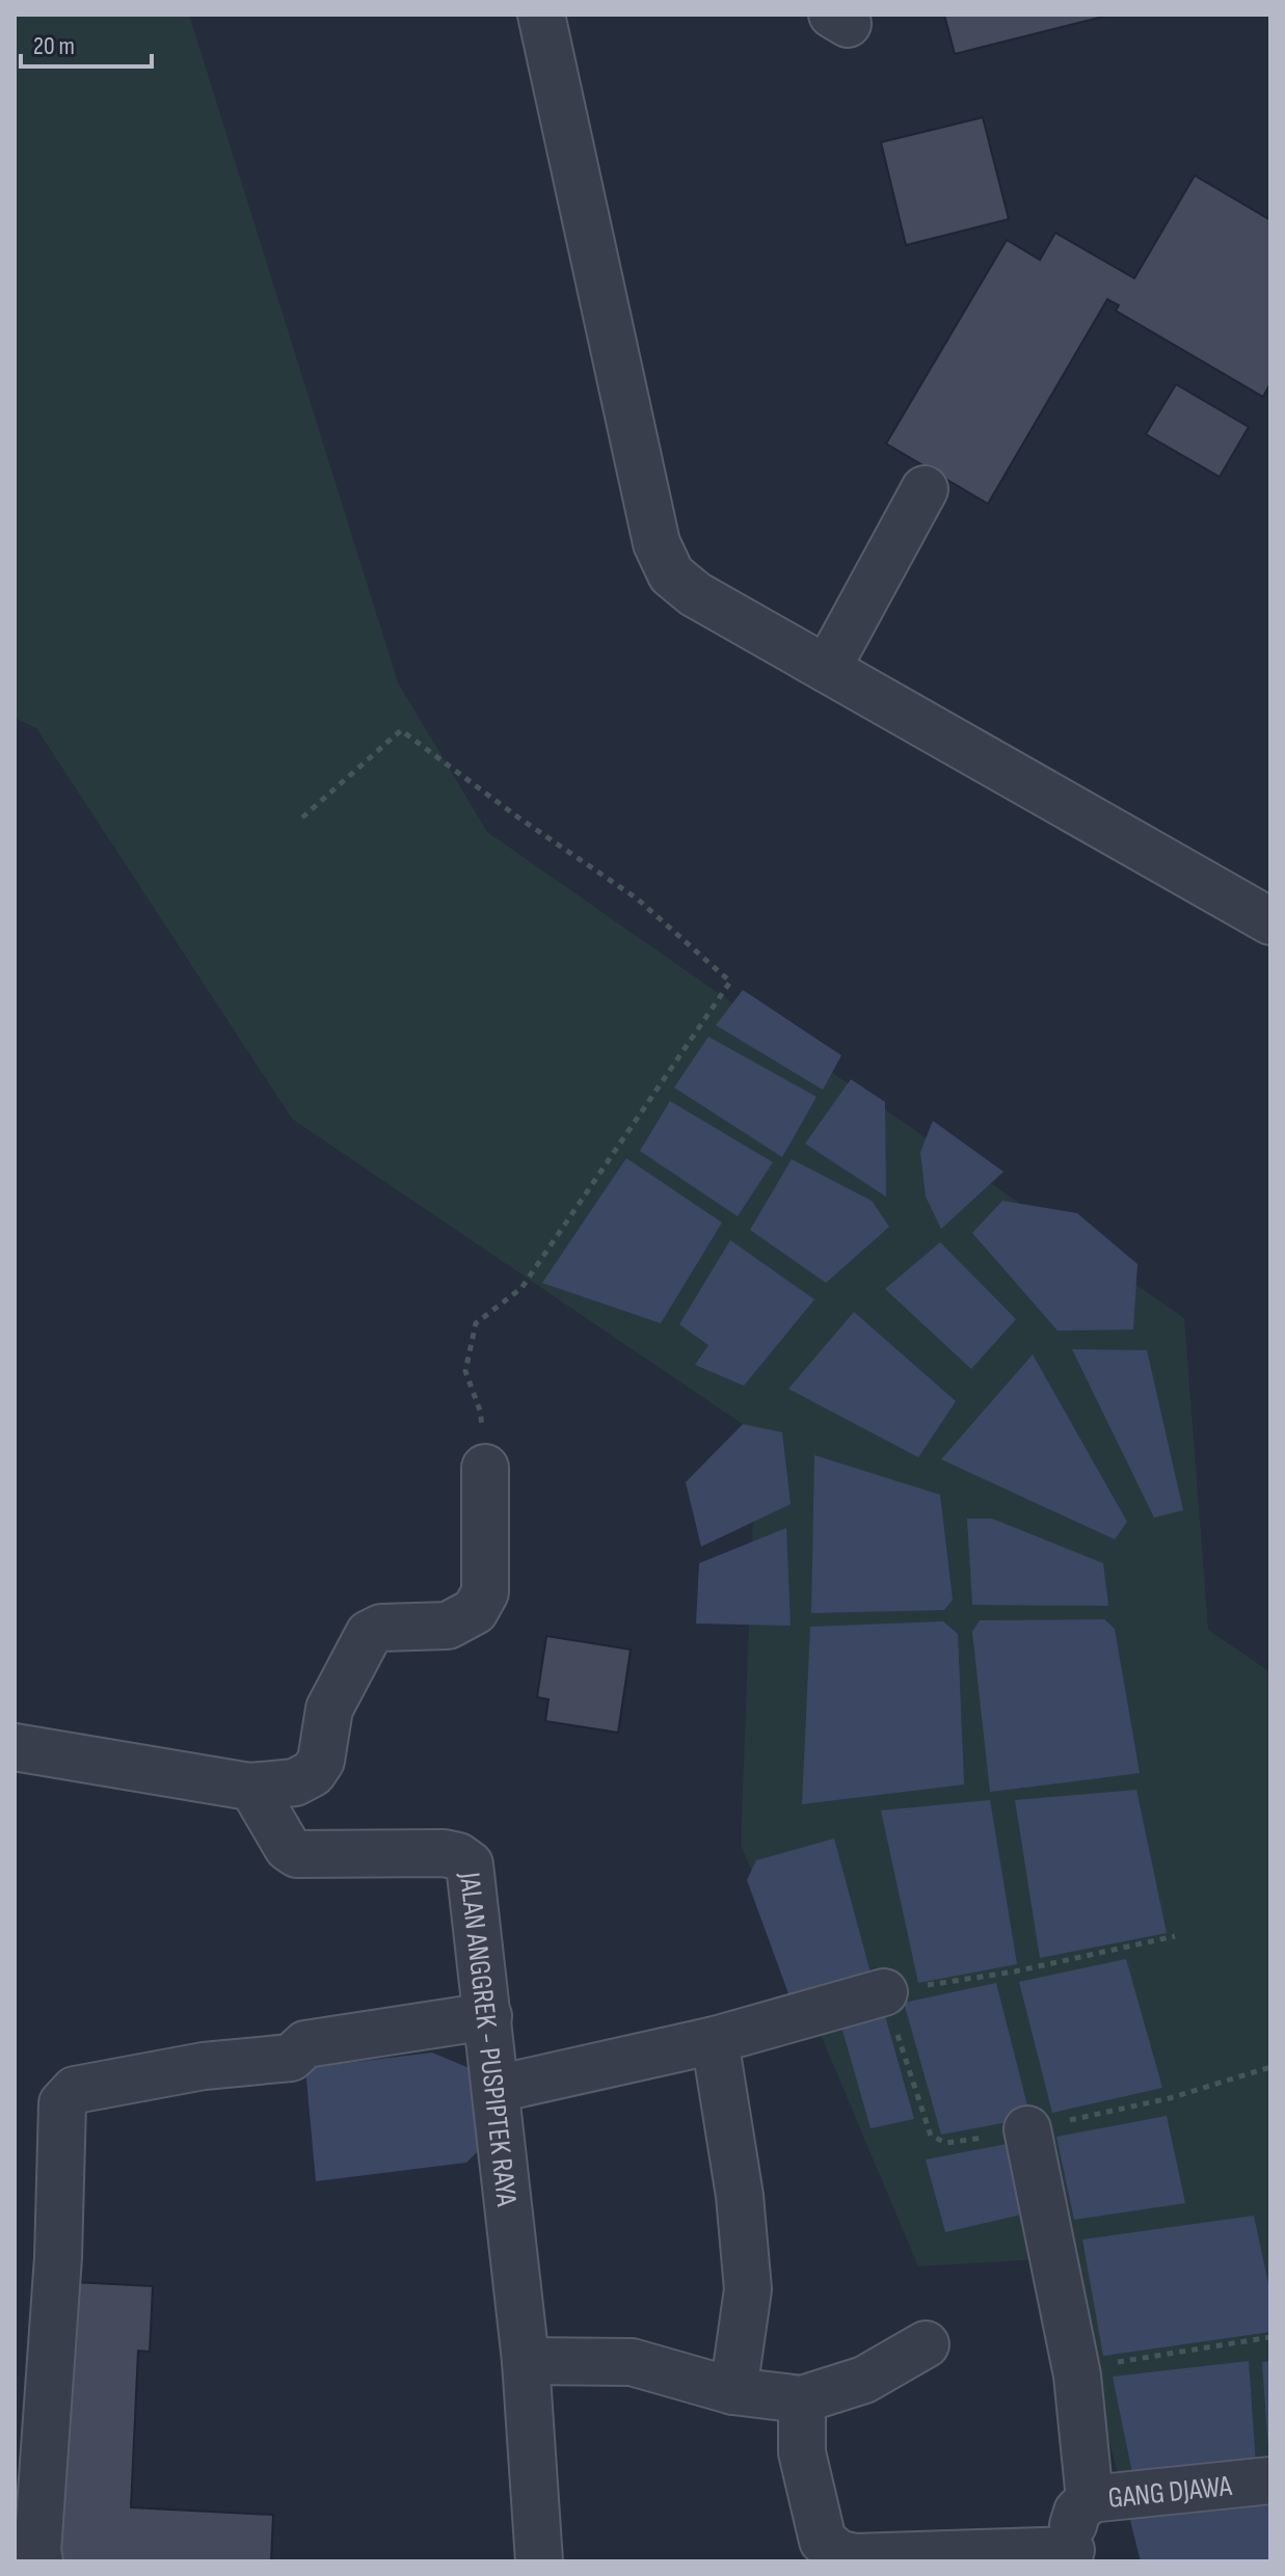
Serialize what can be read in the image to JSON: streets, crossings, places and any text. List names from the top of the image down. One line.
{"streets":{"street":["JALAN ANGGREK - PUSPIPTEK RAYA","GANG DJAWA"]},"scale_bar":"20 m"}
